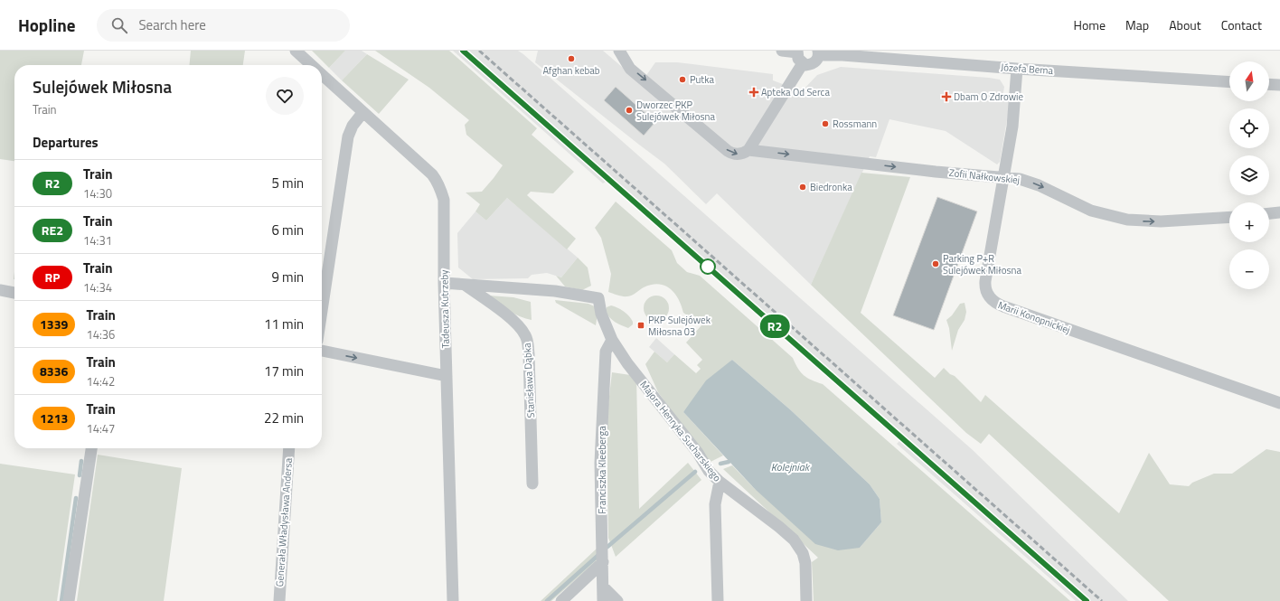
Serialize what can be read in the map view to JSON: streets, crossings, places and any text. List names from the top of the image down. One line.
{"streets":{"street":["Józefa Bema","Zofii Nałkowskiej","Tadeusza Kutrzeby","Marii Konopnickiej","Stanisława Dąbka","Majora Henryka Sucharskiego","Franciszka Kleeberga","Generała Władysława Andersa"]},"crossings":[["Józefa Bema","Marii Konopnickiej"],["Zofii Nałkowskiej","Marii Konopnickiej"],["Stanisława Dąbka","Majora Henryka Sucharskiego"],["Majora Henryka Sucharskiego","Franciszka Kleeberga"]],"one_way":["Zofii Nałkowskiej"],"water":["Kolejniak"],"places":{"other":["Afghan kebab","Putka","Dworzec PKP Sulejówek Miłosna","Rossmann","Biedronka","Parking P+R Sulejówek Miłosna"],"health":["Apteka Od Serca","Dbam O Zdrowie"],"transit":["PKP Sulejówek Miłosna 03"]},"north":"top","page":{"header":"Hopline","search":"Search here","nav":["Home","Map","About","Contact"],"on_map":"R2","map_buttons":["+","−"],"heading":[["Sulejówek Miłosna","Train"],"Departures"],"list":[{"mark":"R2","name":"Train","note":"14:30","value":"5 min"},{"mark":"RE2","name":"Train","note":"14:31","value":"6 min"},{"mark":"RP","name":"Train","note":"14:34","value":"9 min"},{"mark":"1339","name":"Train","note":"14:36","value":"11 min"},{"mark":"8336","name":"Train","note":"14:42","value":"17 min"},{"mark":"1213","name":"Train","note":"14:47","value":"22 min"}]}}
